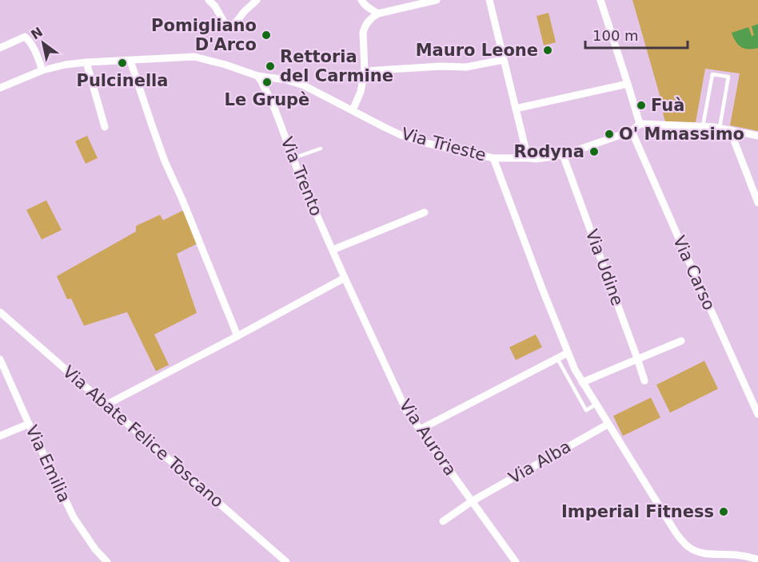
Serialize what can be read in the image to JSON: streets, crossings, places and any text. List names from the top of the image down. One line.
{"streets":{"street":["Via Trieste","Via Trento","Via Udine","Via Carso","Via Abate Felice Toscano","Via Aurora","Via Alba","Via Emilia"]},"crossings":[["Via Trieste","Via Trento"],["Via Trieste","Via Udine"],["Via Trieste","Via Carso"],["Via Trento","Via Aurora"],["Via Aurora","Via Alba"]],"places":["Pomigliano D'Arco","Mauro Leone","Pulcinella","Rettoria del Carmine","Le Grupè","Fuà","O' Mmassimo","Rodyna","Imperial Fitness"],"scale_bar":"100 m","north":"top left"}
